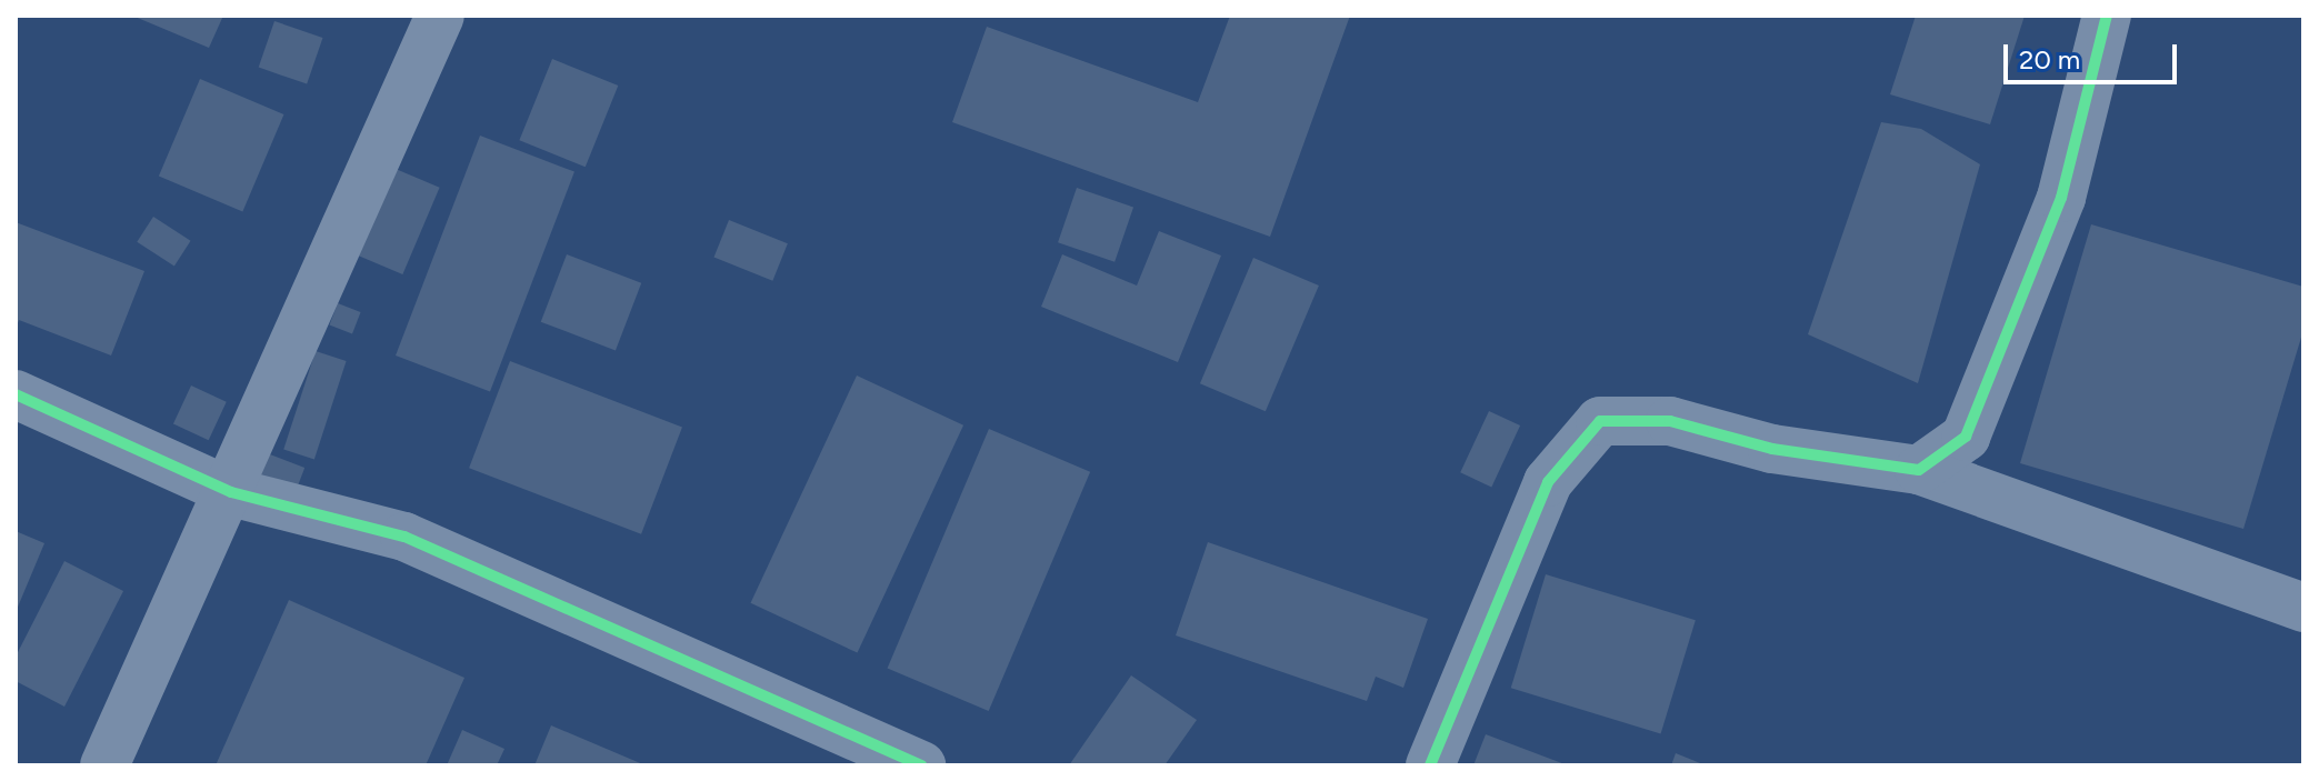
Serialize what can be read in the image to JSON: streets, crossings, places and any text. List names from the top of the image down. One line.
{"scale_bar":"20 m"}
